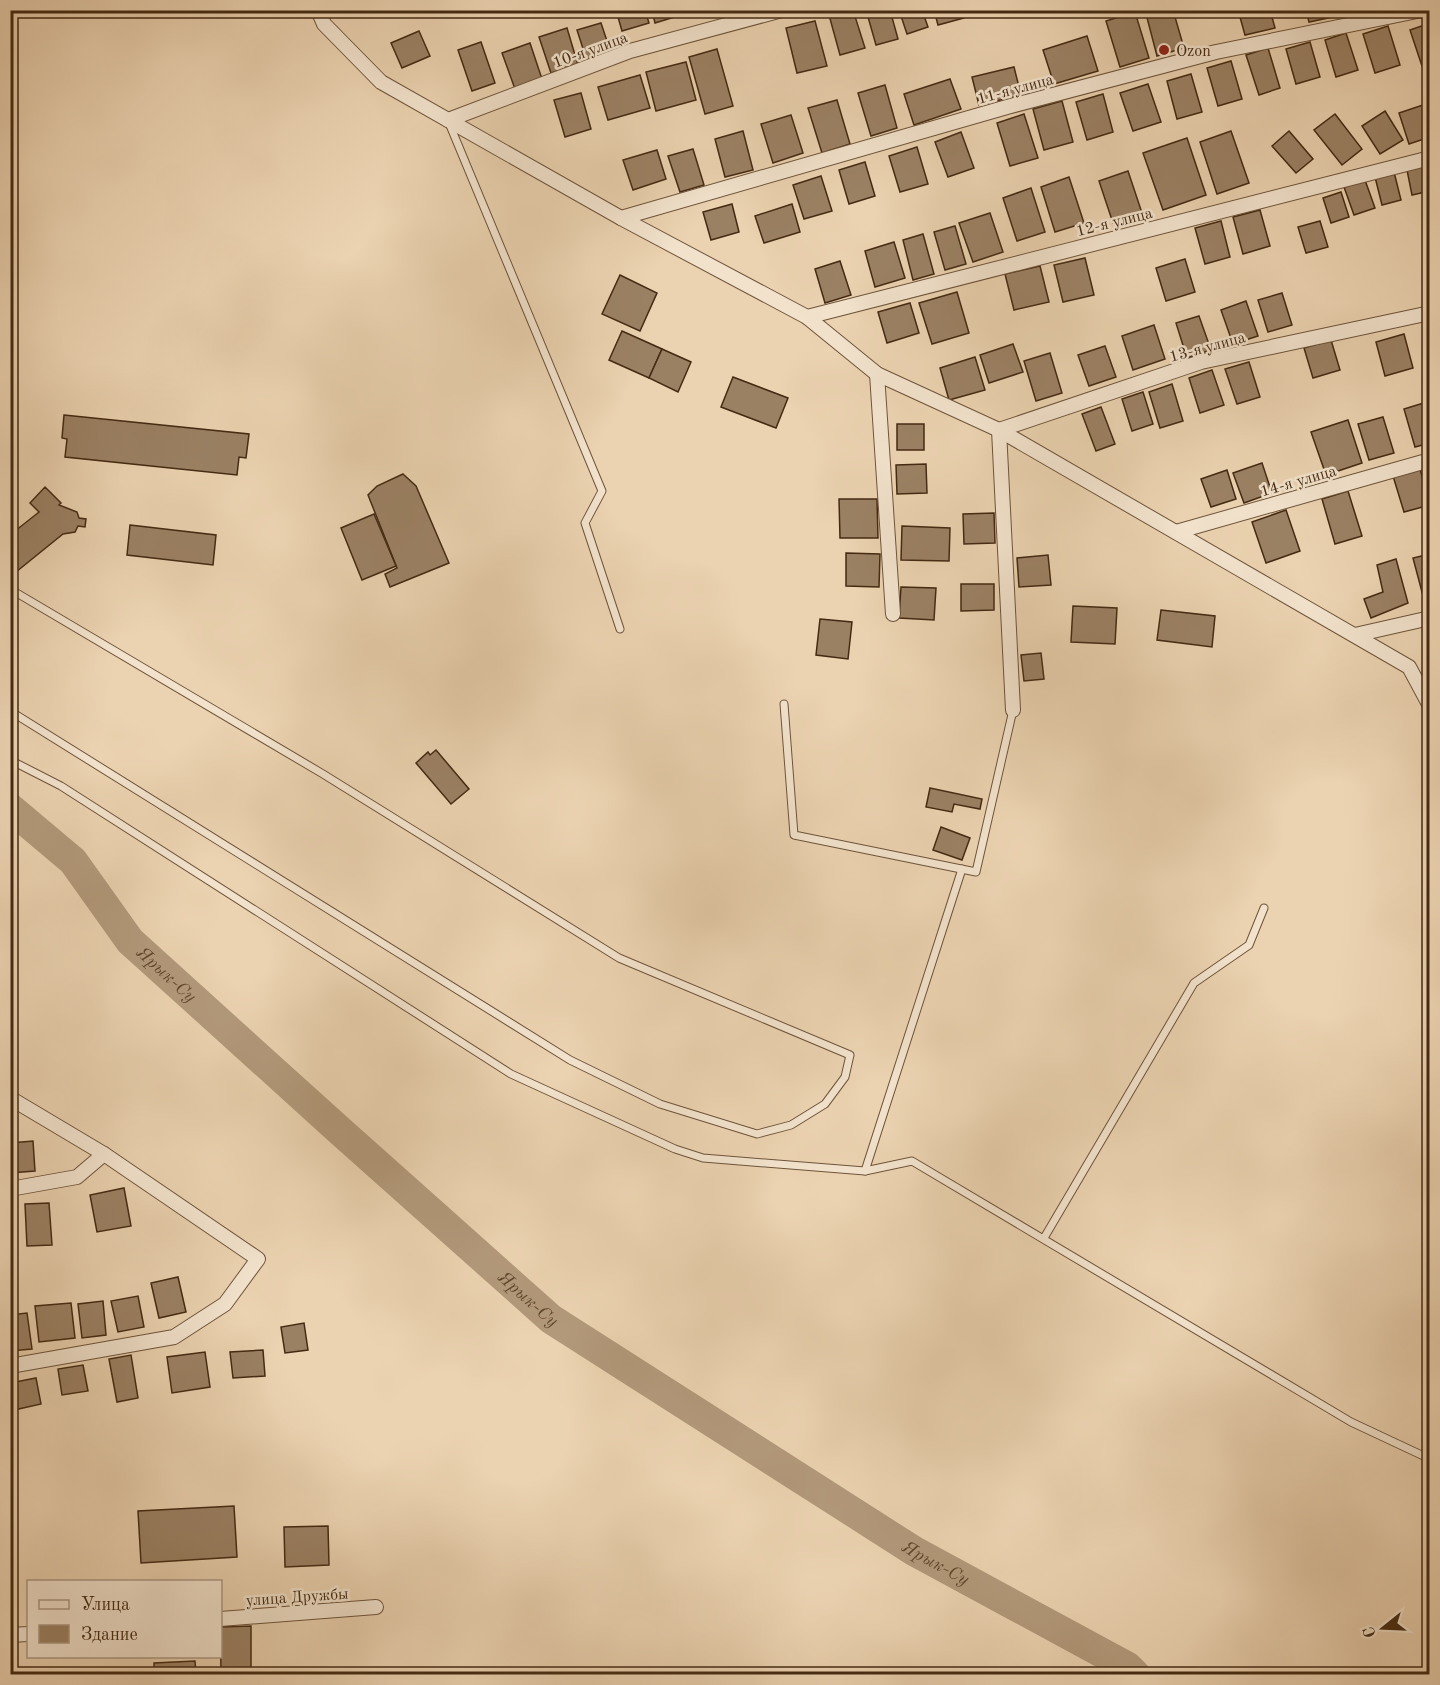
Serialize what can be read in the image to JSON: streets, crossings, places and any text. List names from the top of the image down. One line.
{"streets":{"street":["10-я улица","11-я улица","12-я улица","13-я улица","14-я улица","улица Дружбы"]},"water":["Ярык-Су"],"places":["Ozon"],"legend":["Улица","Здание"],"north":"left"}
